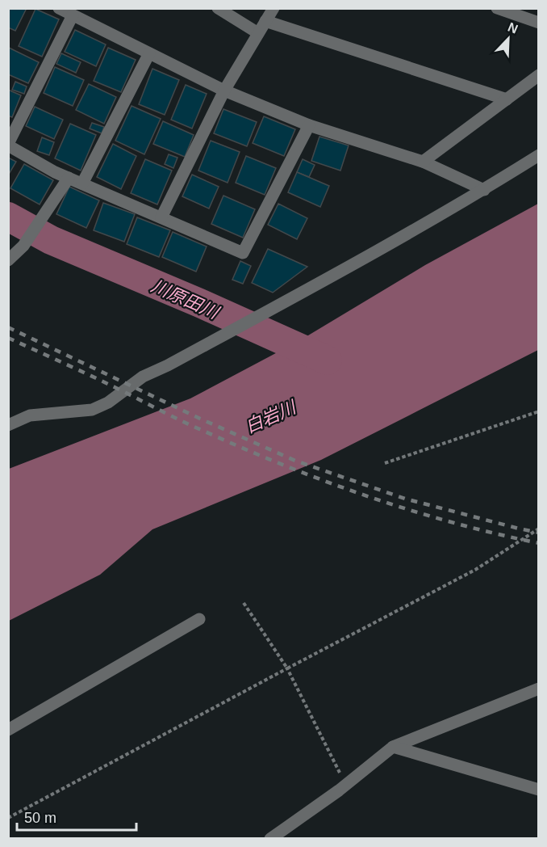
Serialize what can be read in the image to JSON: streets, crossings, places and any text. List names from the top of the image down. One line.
{"water":["川原田川","白岩川"],"scale_bar":"50 m","north":"top right"}
